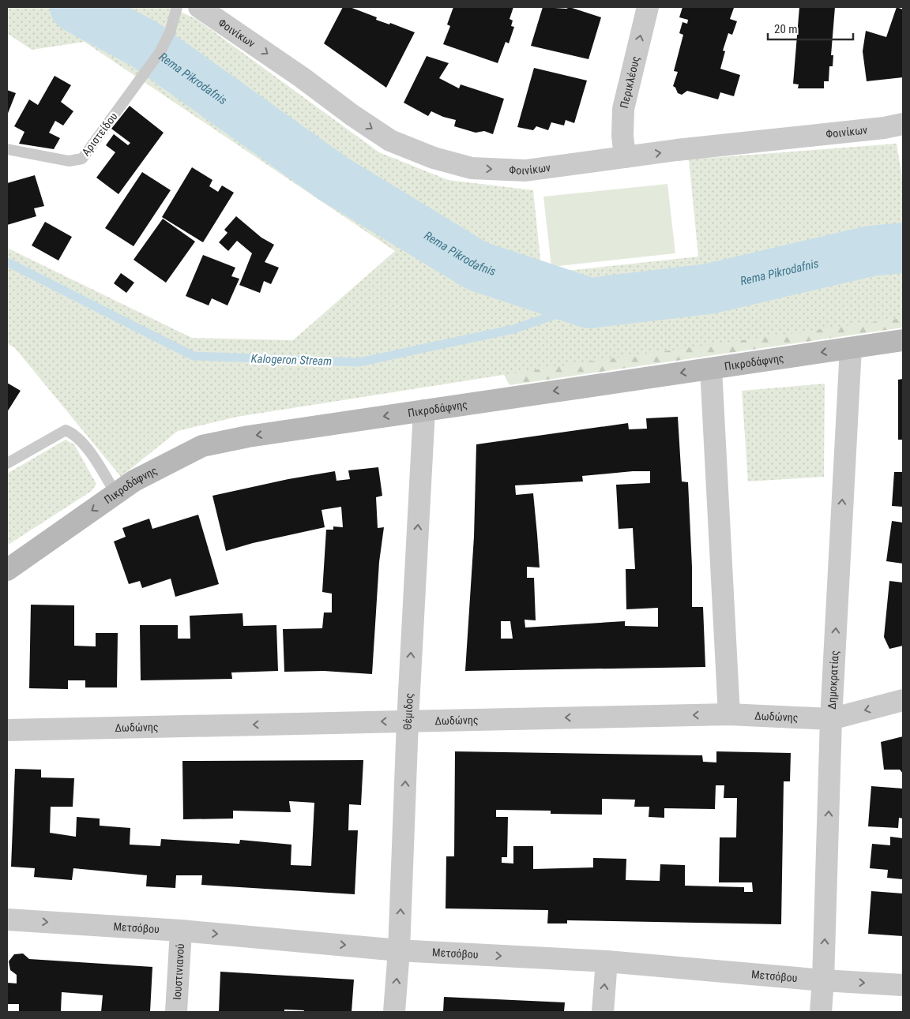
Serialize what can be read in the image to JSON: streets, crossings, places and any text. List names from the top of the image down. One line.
{"streets":{"street":["Φοινίκων","Περικλέους","Πικροδάφνης","Δημοκρατίας","Θέμιδος","Δωδώνης","Μετσόβου","Ιουστινιανού"],"lane":["Αριστείδου"]},"crossings":[["Φοινίκων","Περικλέους"],["Πικροδάφνης","Δημοκρατίας"],["Πικροδάφνης","Θέμιδος"],["Δημοκρατίας","Δωδώνης"],["Δημοκρατίας","Μετσόβου"],["Θέμιδος","Δωδώνης"],["Θέμιδος","Μετσόβου"],["Μετσόβου","Ιουστινιανού"]],"one_way":["Φοινίκων","Περικλέους","Πικροδάφνης","Θέμιδος","Δωδώνης","Μετσόβου"],"water":["Rema Pikrodafnis","Kalogeron Stream"],"scale_bar":"20 m"}
